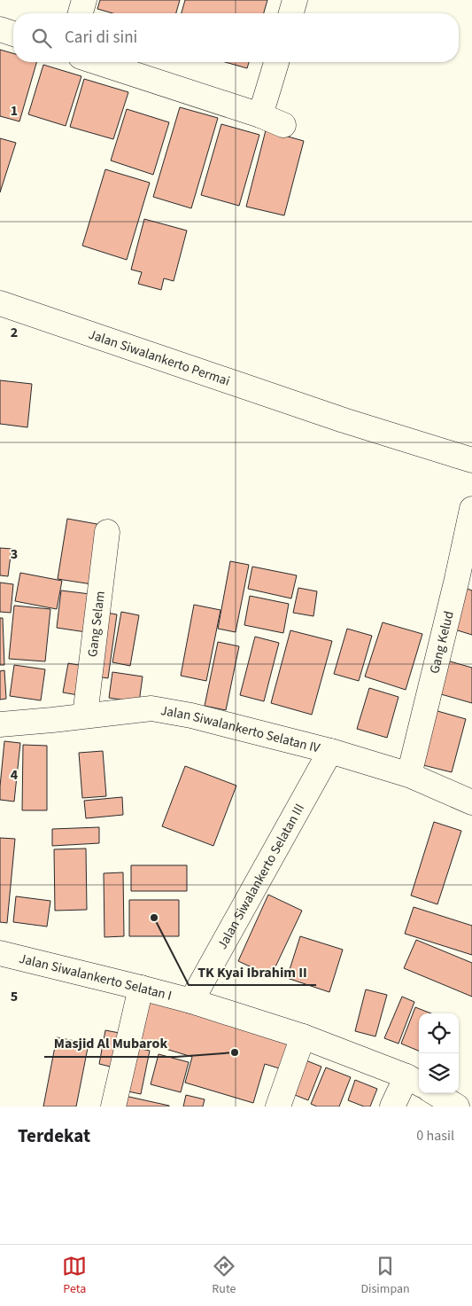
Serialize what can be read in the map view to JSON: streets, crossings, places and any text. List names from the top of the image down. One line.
{"streets":{"street":["Jalan Siwalankerto Permai","Gang Selam","Gang Kelud","Jalan Siwalankerto Selatan IV","Jalan Siwalankerto Selatan III","Jalan Siwalankerto Selatan I"]},"crossings":[["Gang Selam","Jalan Siwalankerto Selatan IV"],["Gang Kelud","Jalan Siwalankerto Selatan IV"],["Jalan Siwalankerto Selatan IV","Jalan Siwalankerto Selatan III"],["Jalan Siwalankerto Selatan III","Jalan Siwalankerto Selatan I"]],"places":["TK Kyai Ibrahim II","Masjid Al Mubarok"],"page":{"search":"Cari di sini","heading":["Terdekat","0 hasil"],"nav":["Peta","Rute","Disimpan"]},"grid":{"rows":["1","2","3","4","5"]}}
